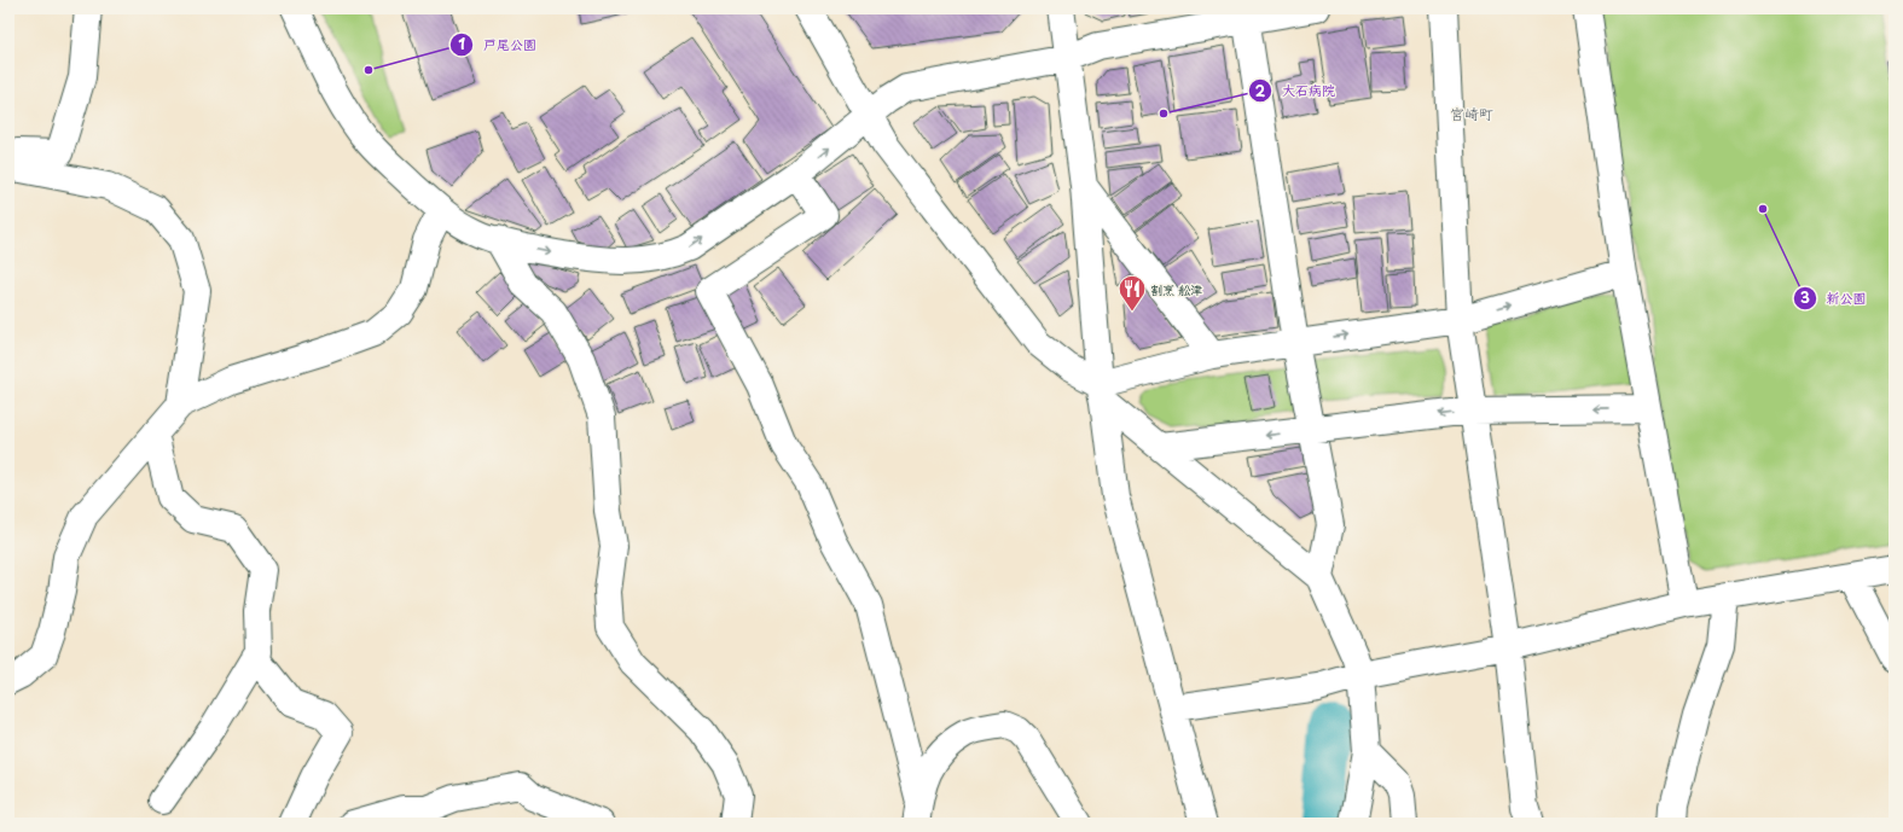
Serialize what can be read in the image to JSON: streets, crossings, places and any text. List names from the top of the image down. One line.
{"districts":["宮崎町"],"places":{"other":["戸尾公園","大石病院","新公園"],"restaurant":["割烹 舩津"]}}
